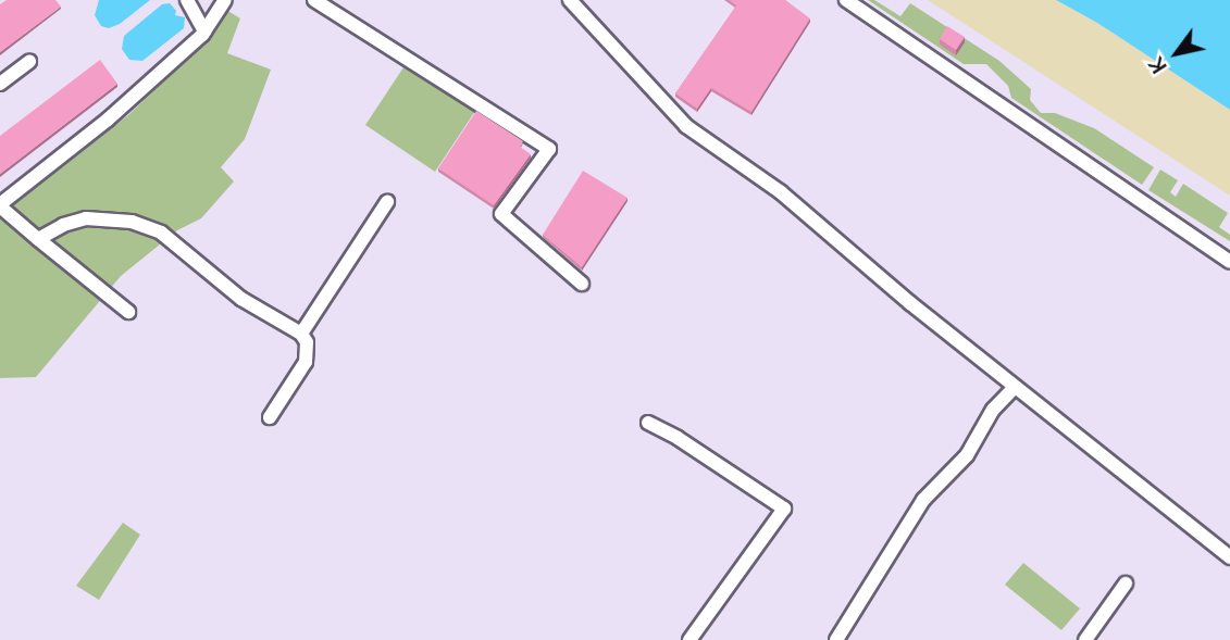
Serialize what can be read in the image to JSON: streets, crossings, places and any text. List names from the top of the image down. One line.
{"north":"bottom left"}
